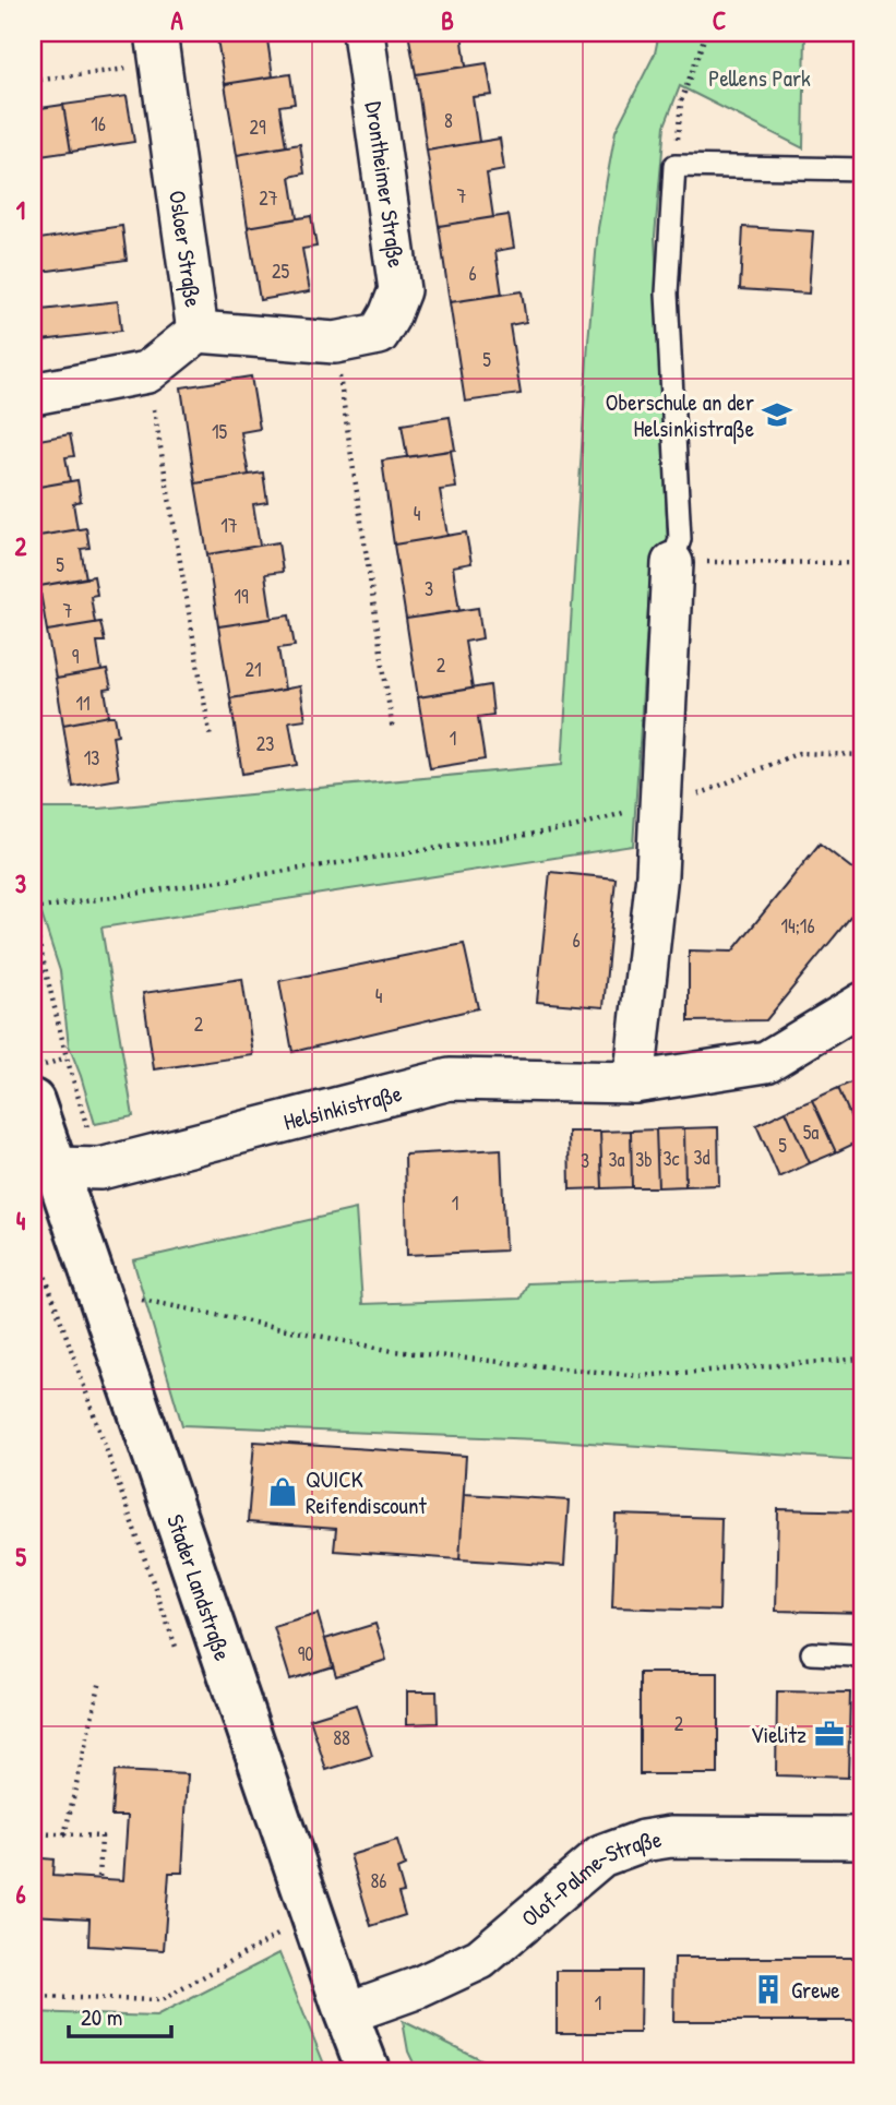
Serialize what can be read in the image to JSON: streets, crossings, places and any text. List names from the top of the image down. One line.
{"streets":{"street":["Drontheimer Straße","Osloer Straße","Helsinkistraße","Stader Landstraße","Olof-Palme-Straße"]},"crossings":[["Drontheimer Straße","Osloer Straße"],["Helsinkistraße","Stader Landstraße"],["Stader Landstraße","Olof-Palme-Straße"]],"parks":["Pellens Park"],"places":{"school or university":["Oberschule an der Helsinkistraße"],"shop":["QUICK Reifendiscount"],"office":["Vielitz"],"building":["Grewe"]},"house_numbers":["8","16","29","7","27","25","6","5","15","4","17","5","3","19","7","9","2","21","11","1","23","13","14;16","6","4","2","5a","5","3d","3c","3a","3b","3","1","90","2","88","86","1"],"scale_bar":"20 m","grid":{"columns":["A","B","C"],"rows":["1","2","3","4","5","6"]}}
